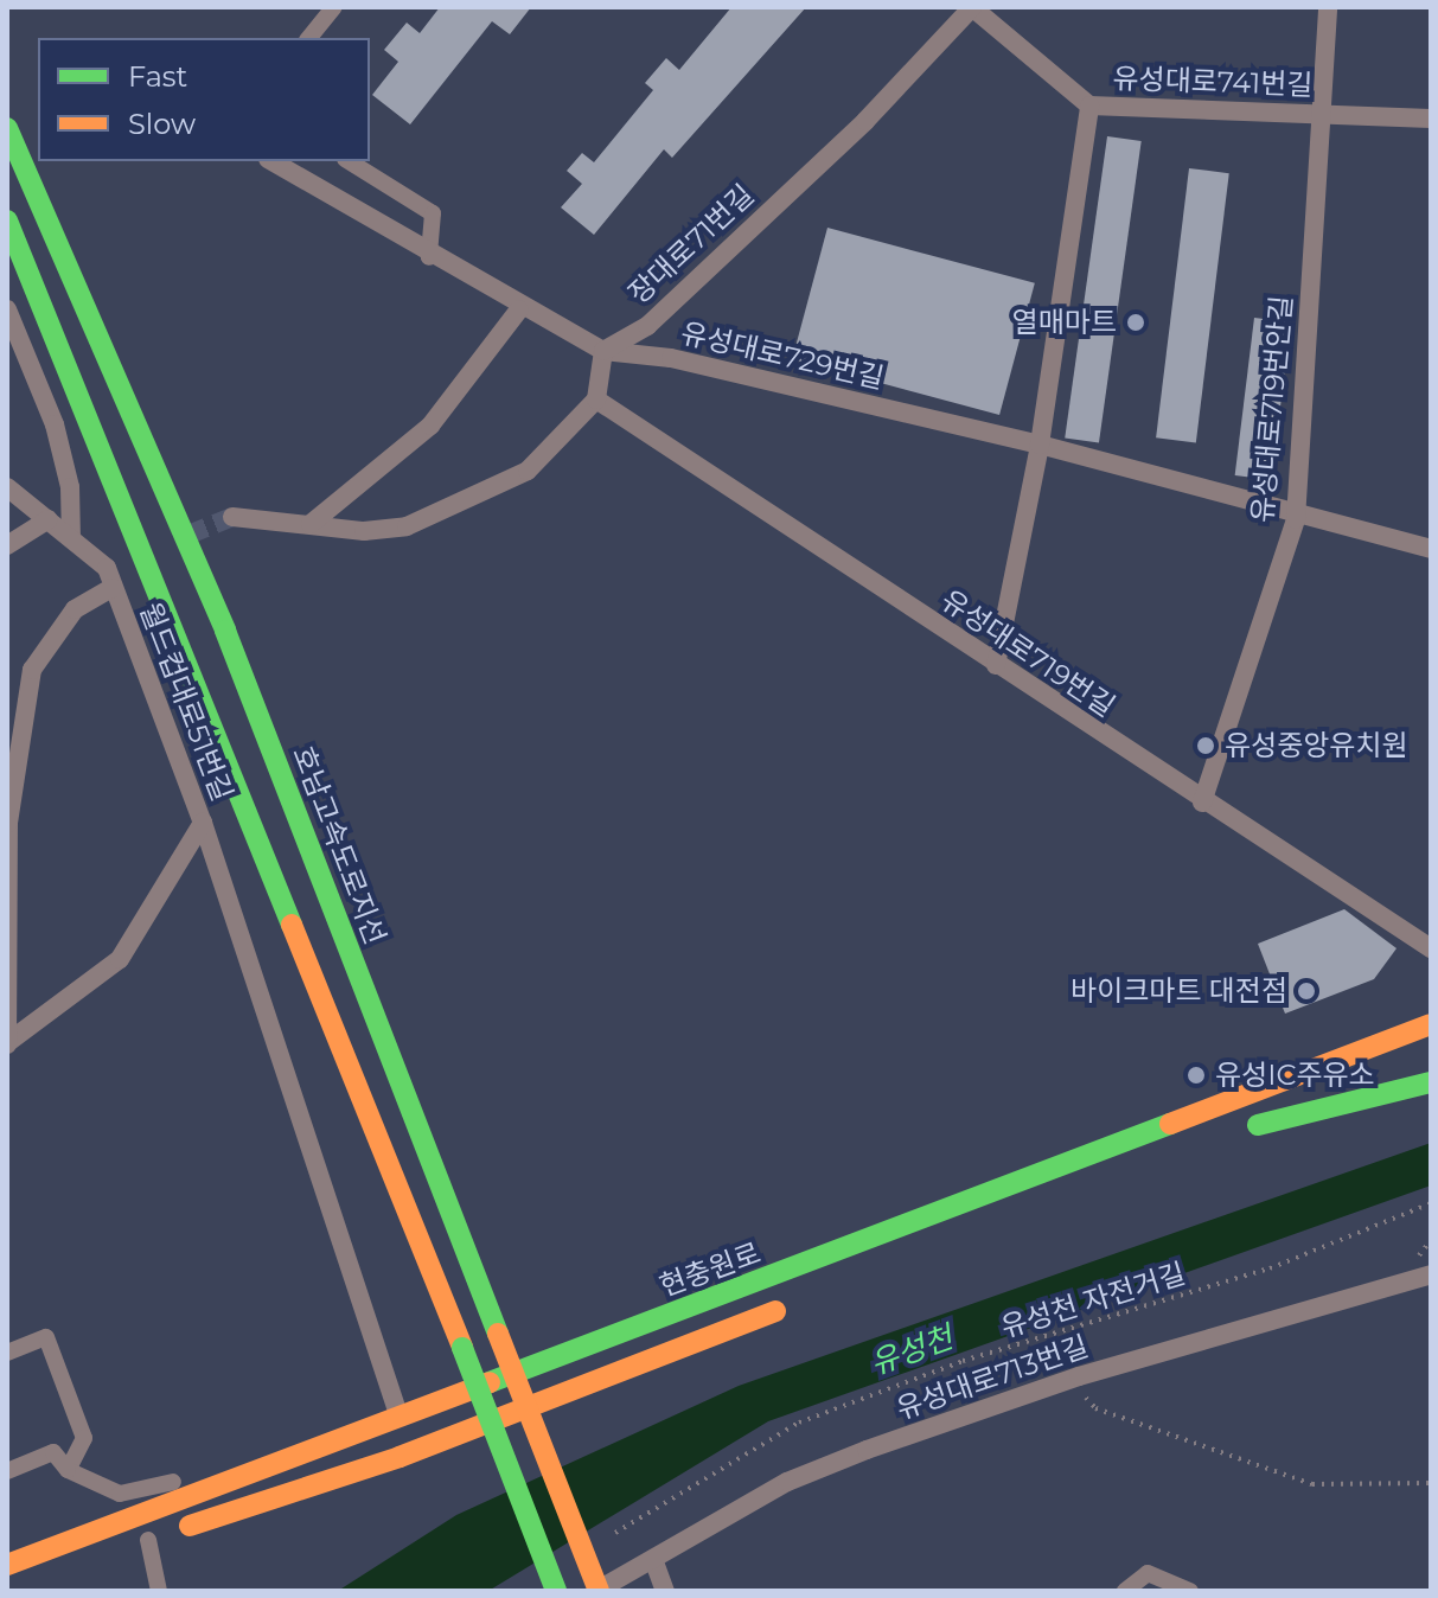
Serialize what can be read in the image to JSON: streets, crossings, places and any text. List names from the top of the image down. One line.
{"streets":{"main road":["호남고속도로지선","현충원로"],"street":["유성대로741번길","장대로71번길","유성대로729번길","유성대로719번안길","유성대로719번길","월드컵대로51번길","유성대로713번길"],"path":["유성천 자전거길"]},"crossings":[["유성대로741번길","장대로71번길"],["유성대로741번길","유성대로719번안길"],["장대로71번길","유성대로729번길"],["유성대로729번길","유성대로719번안길"],["유성대로719번안길","유성대로719번길"],["호남고속도로지선","유성대로713번길"]],"water":["유성천"],"places":["열매마트","유성중앙유치원","바이크마트 대전점","유성IC주유소"],"legend":["Fast","Slow"]}
